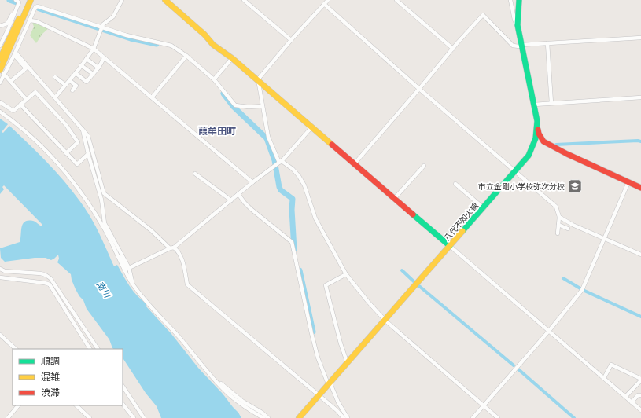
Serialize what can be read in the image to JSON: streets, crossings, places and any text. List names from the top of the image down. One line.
{"streets":{"street":["八代不知火線"]},"districts":["葭牟田町"],"water":["南川"],"places":{"school or university":["市立金剛小学校弥次分校"]},"legend":["順調","混雑","渋滞"]}
